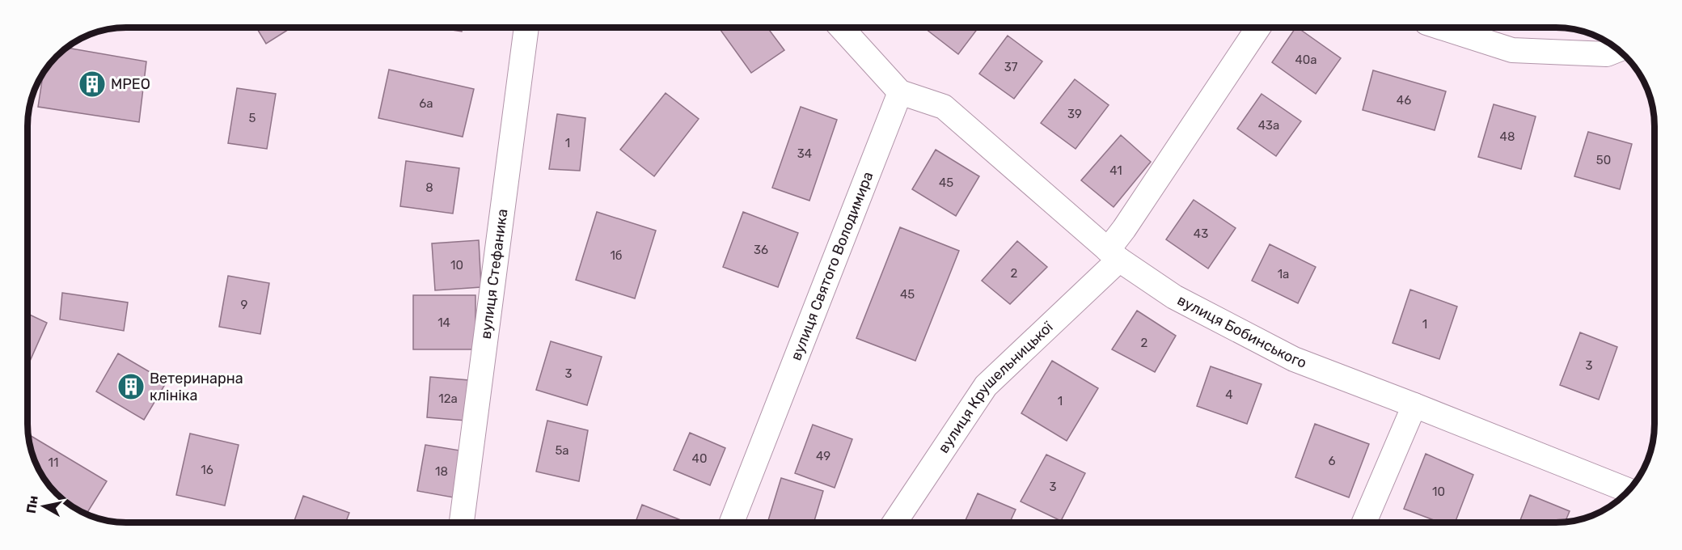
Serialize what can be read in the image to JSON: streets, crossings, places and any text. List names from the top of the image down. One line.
{"streets":{"street":["вулиця Святого Володимира","вулиця Стефаника","вулиця Бобинського","вулиця Крушельницької"]},"crossings":[["вулиця Святого Володимира","вулиця Бобинського"],["вулиця Бобинського","вулиця Крушельницької"]],"places":{"building":["МРЕО","Ветеринарна клініка"]},"house_numbers":["40а","37","46","6а","39","5","43а","48","1","34","50","41","45","8","43","36","1б","10","2","1а","45","9","14","1","2","3","3","4","12а","1","5а","49","40","6","11","16","18","3","10"],"north":"left"}
